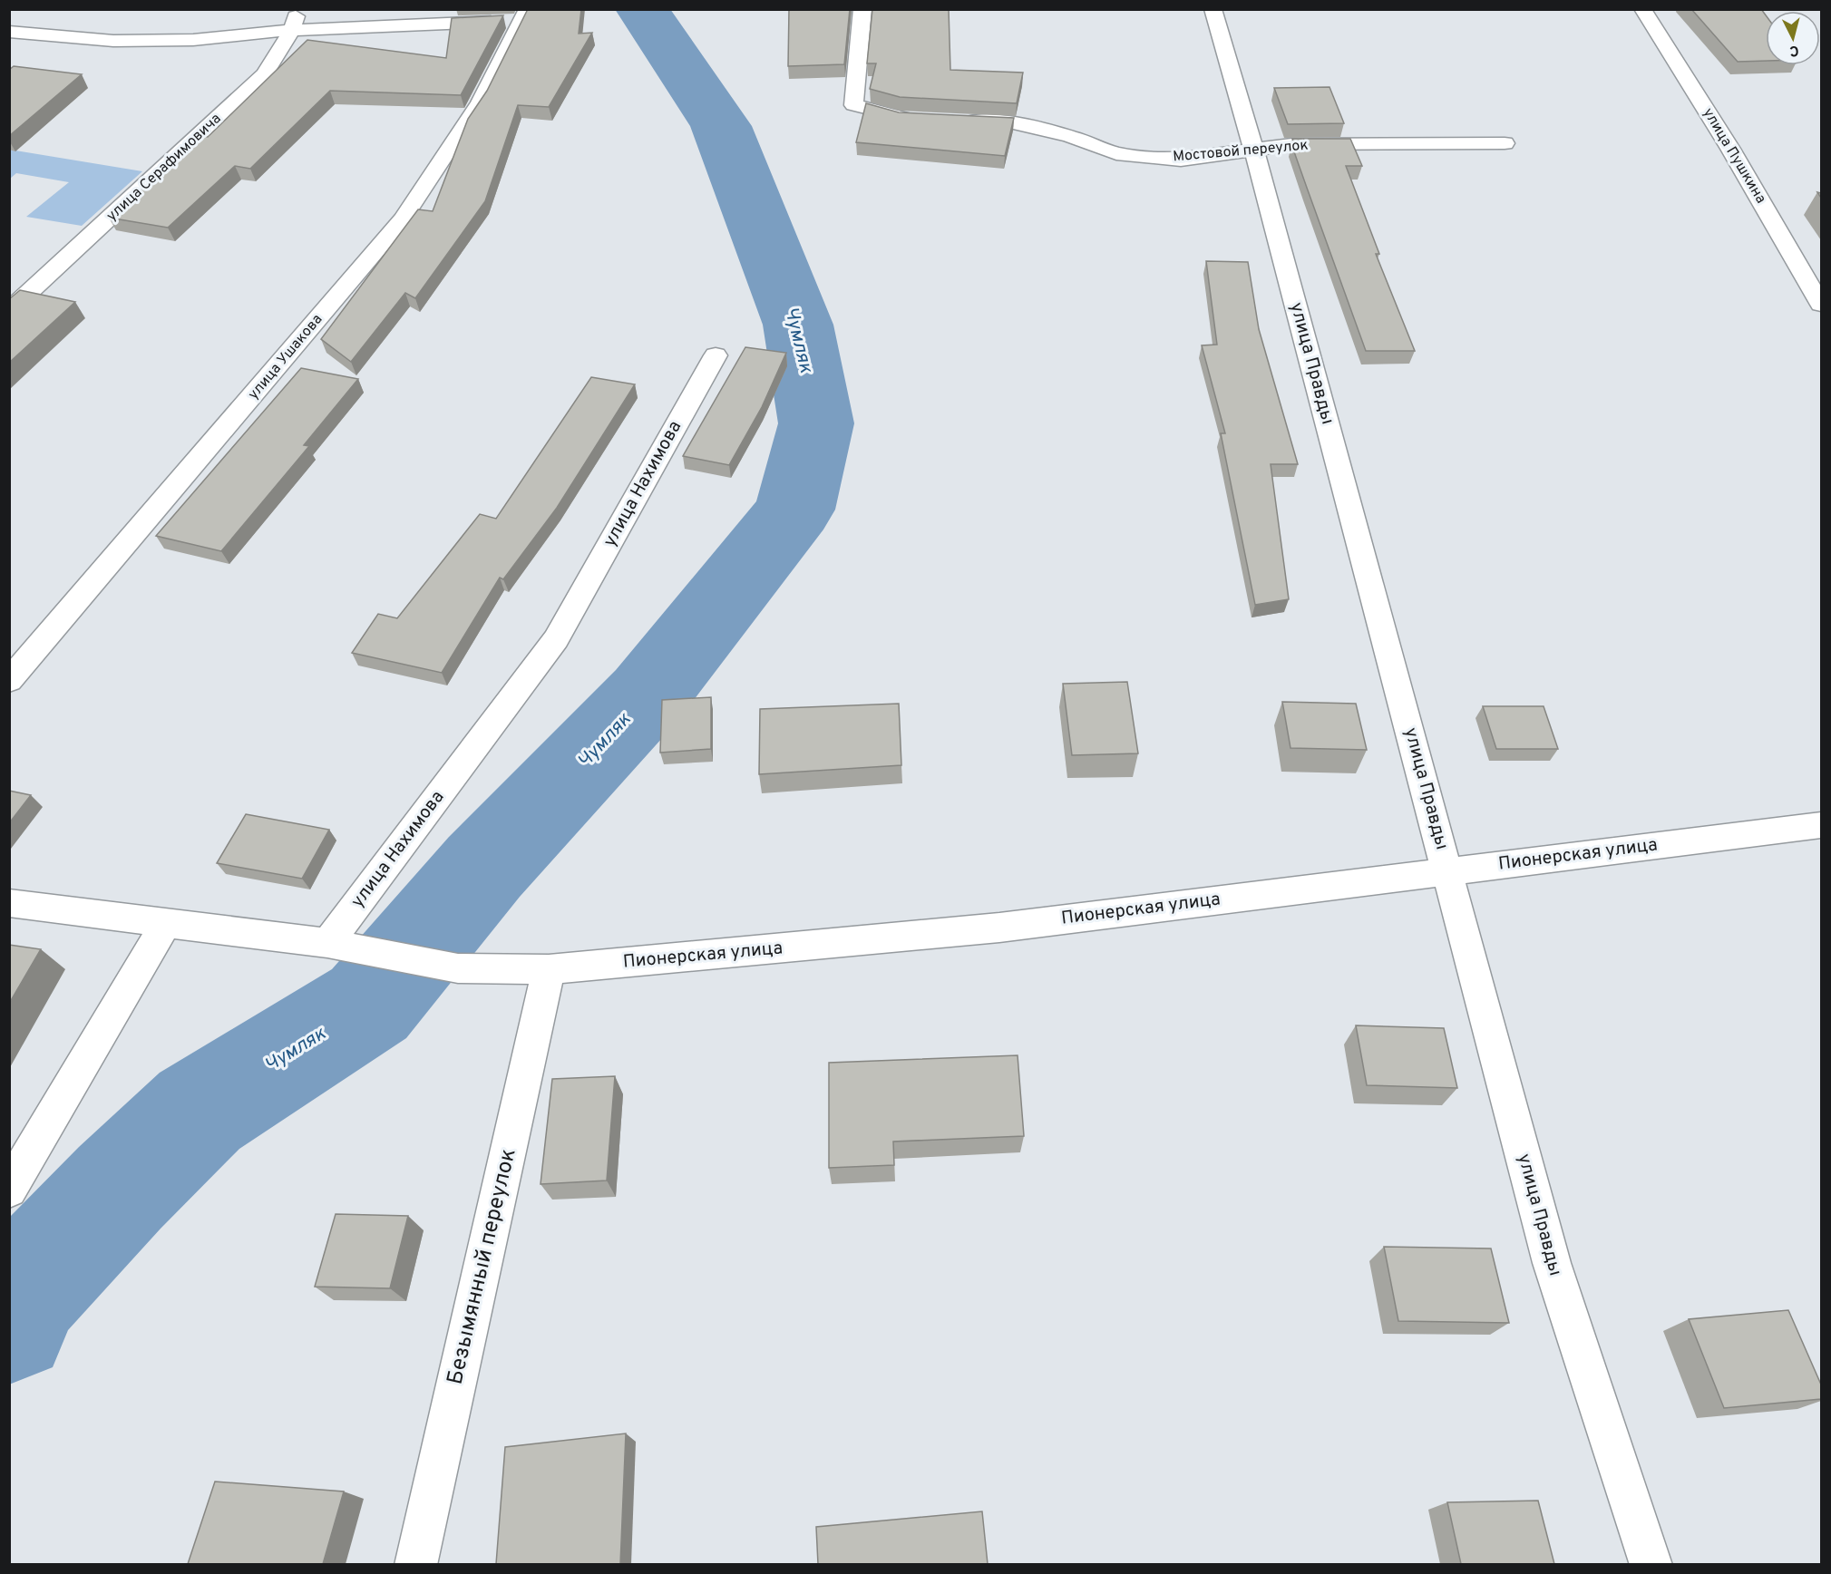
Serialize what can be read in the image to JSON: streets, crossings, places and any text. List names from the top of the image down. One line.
{"streets":{"street":["Мостовой переулок","улица Пушкина","улица Серафимовича","улица Ушакова","улица Правды","улица Нахимова","Пионерская улица","Безымянный переулок"]},"crossings":[["Мостовой переулок","улица Правды"],["улица Правды","Пионерская улица"],["улица Нахимова","Пионерская улица"],["Пионерская улица","Безымянный переулок"]],"water":["Чумляк"],"north":"bottom"}
